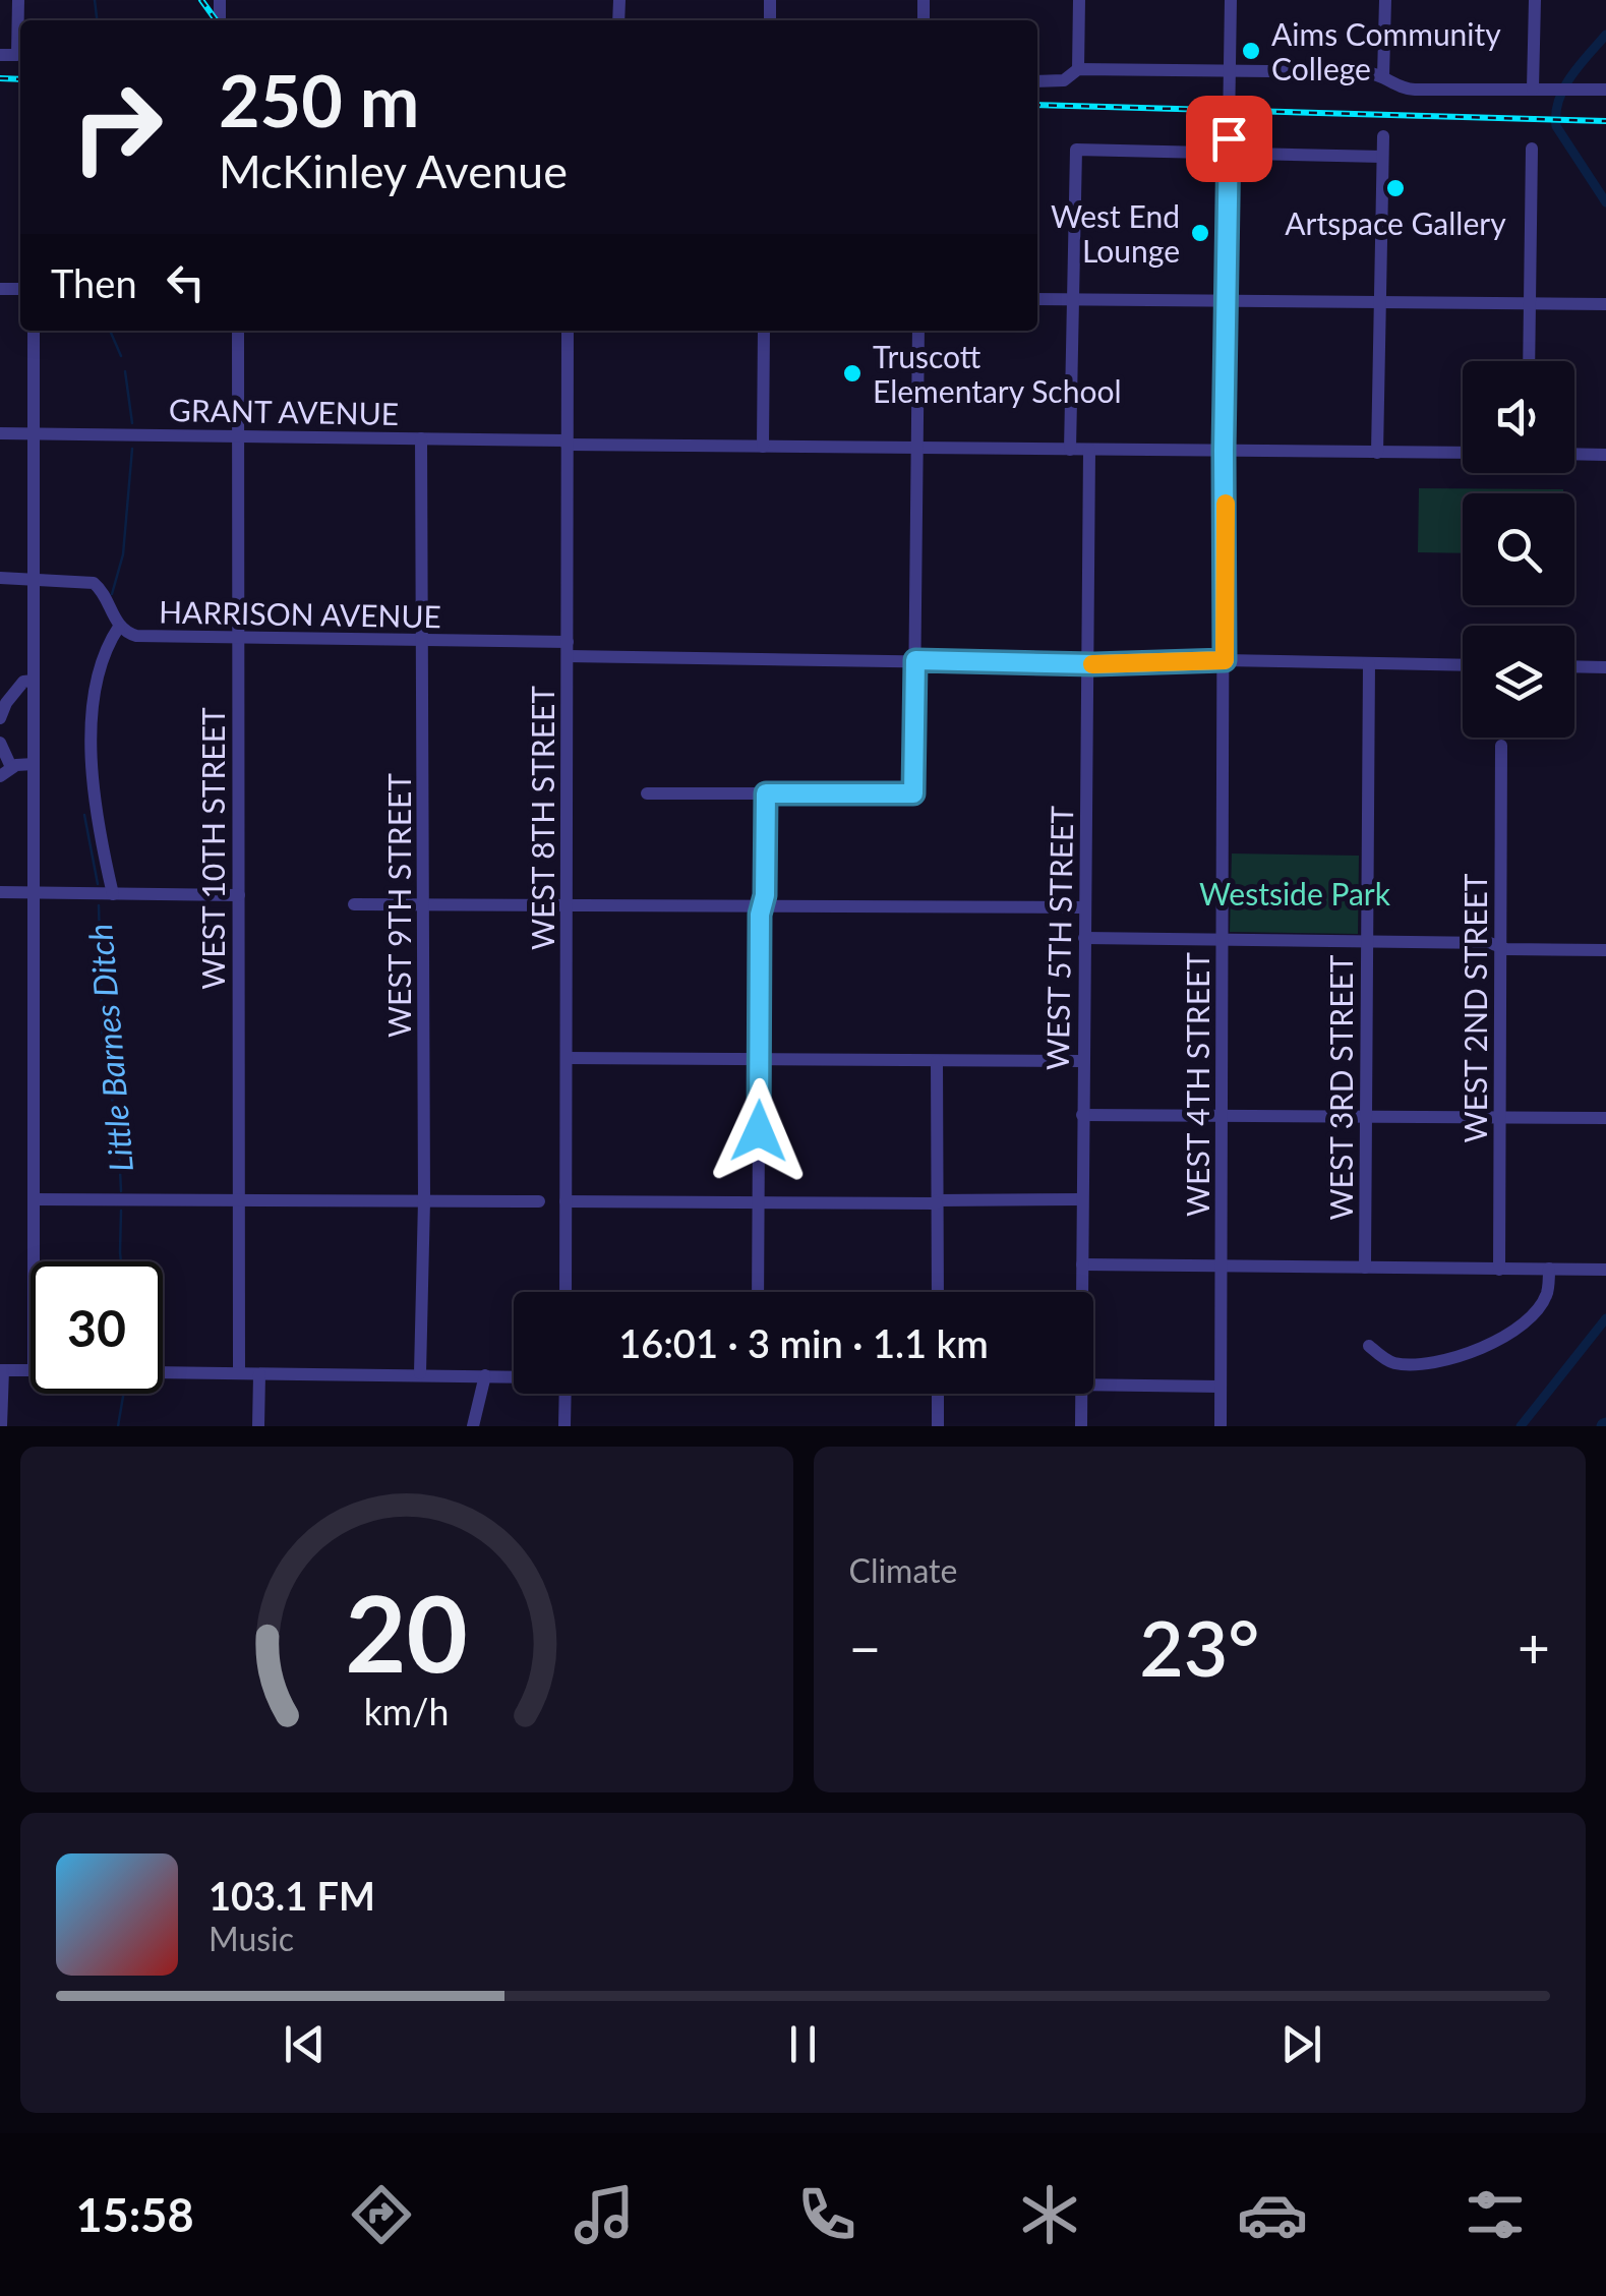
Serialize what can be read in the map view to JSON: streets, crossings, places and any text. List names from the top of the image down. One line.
{"streets":{"street":["GRANT AVENUE","HARRISON AVENUE","WEST 8TH STREET","WEST 10TH STREET","WEST 9TH STREET","WEST 5TH STREET","WEST 2ND STREET","WEST 4TH STREET","WEST 3RD STREET"]},"crossings":[["GRANT AVENUE","WEST 8TH STREET"],["GRANT AVENUE","WEST 10TH STREET"],["GRANT AVENUE","WEST 9TH STREET"],["GRANT AVENUE","WEST 5TH STREET"],["HARRISON AVENUE","WEST 8TH STREET"],["HARRISON AVENUE","WEST 10TH STREET"],["HARRISON AVENUE","WEST 9TH STREET"],["HARRISON AVENUE","WEST 5TH STREET"],["HARRISON AVENUE","WEST 4TH STREET"],["HARRISON AVENUE","WEST 3RD STREET"]],"water":["Little Barnes Ditch"],"parks":["Westside Park"],"places":["Aims Community College","Artspace Gallery","West End Lounge","Truscott Elementary School"],"page":{"turn":["250 m","McKinley Avenue"],"then":"Then","limit":"30","trip":"16:01 · 3 min · 1.1 km","tile":"Climate","heat":["−","23°","+"],"song":["103.1 FM","Music"],"tabs":"15:58","gauge":["20","km/h"]}}
